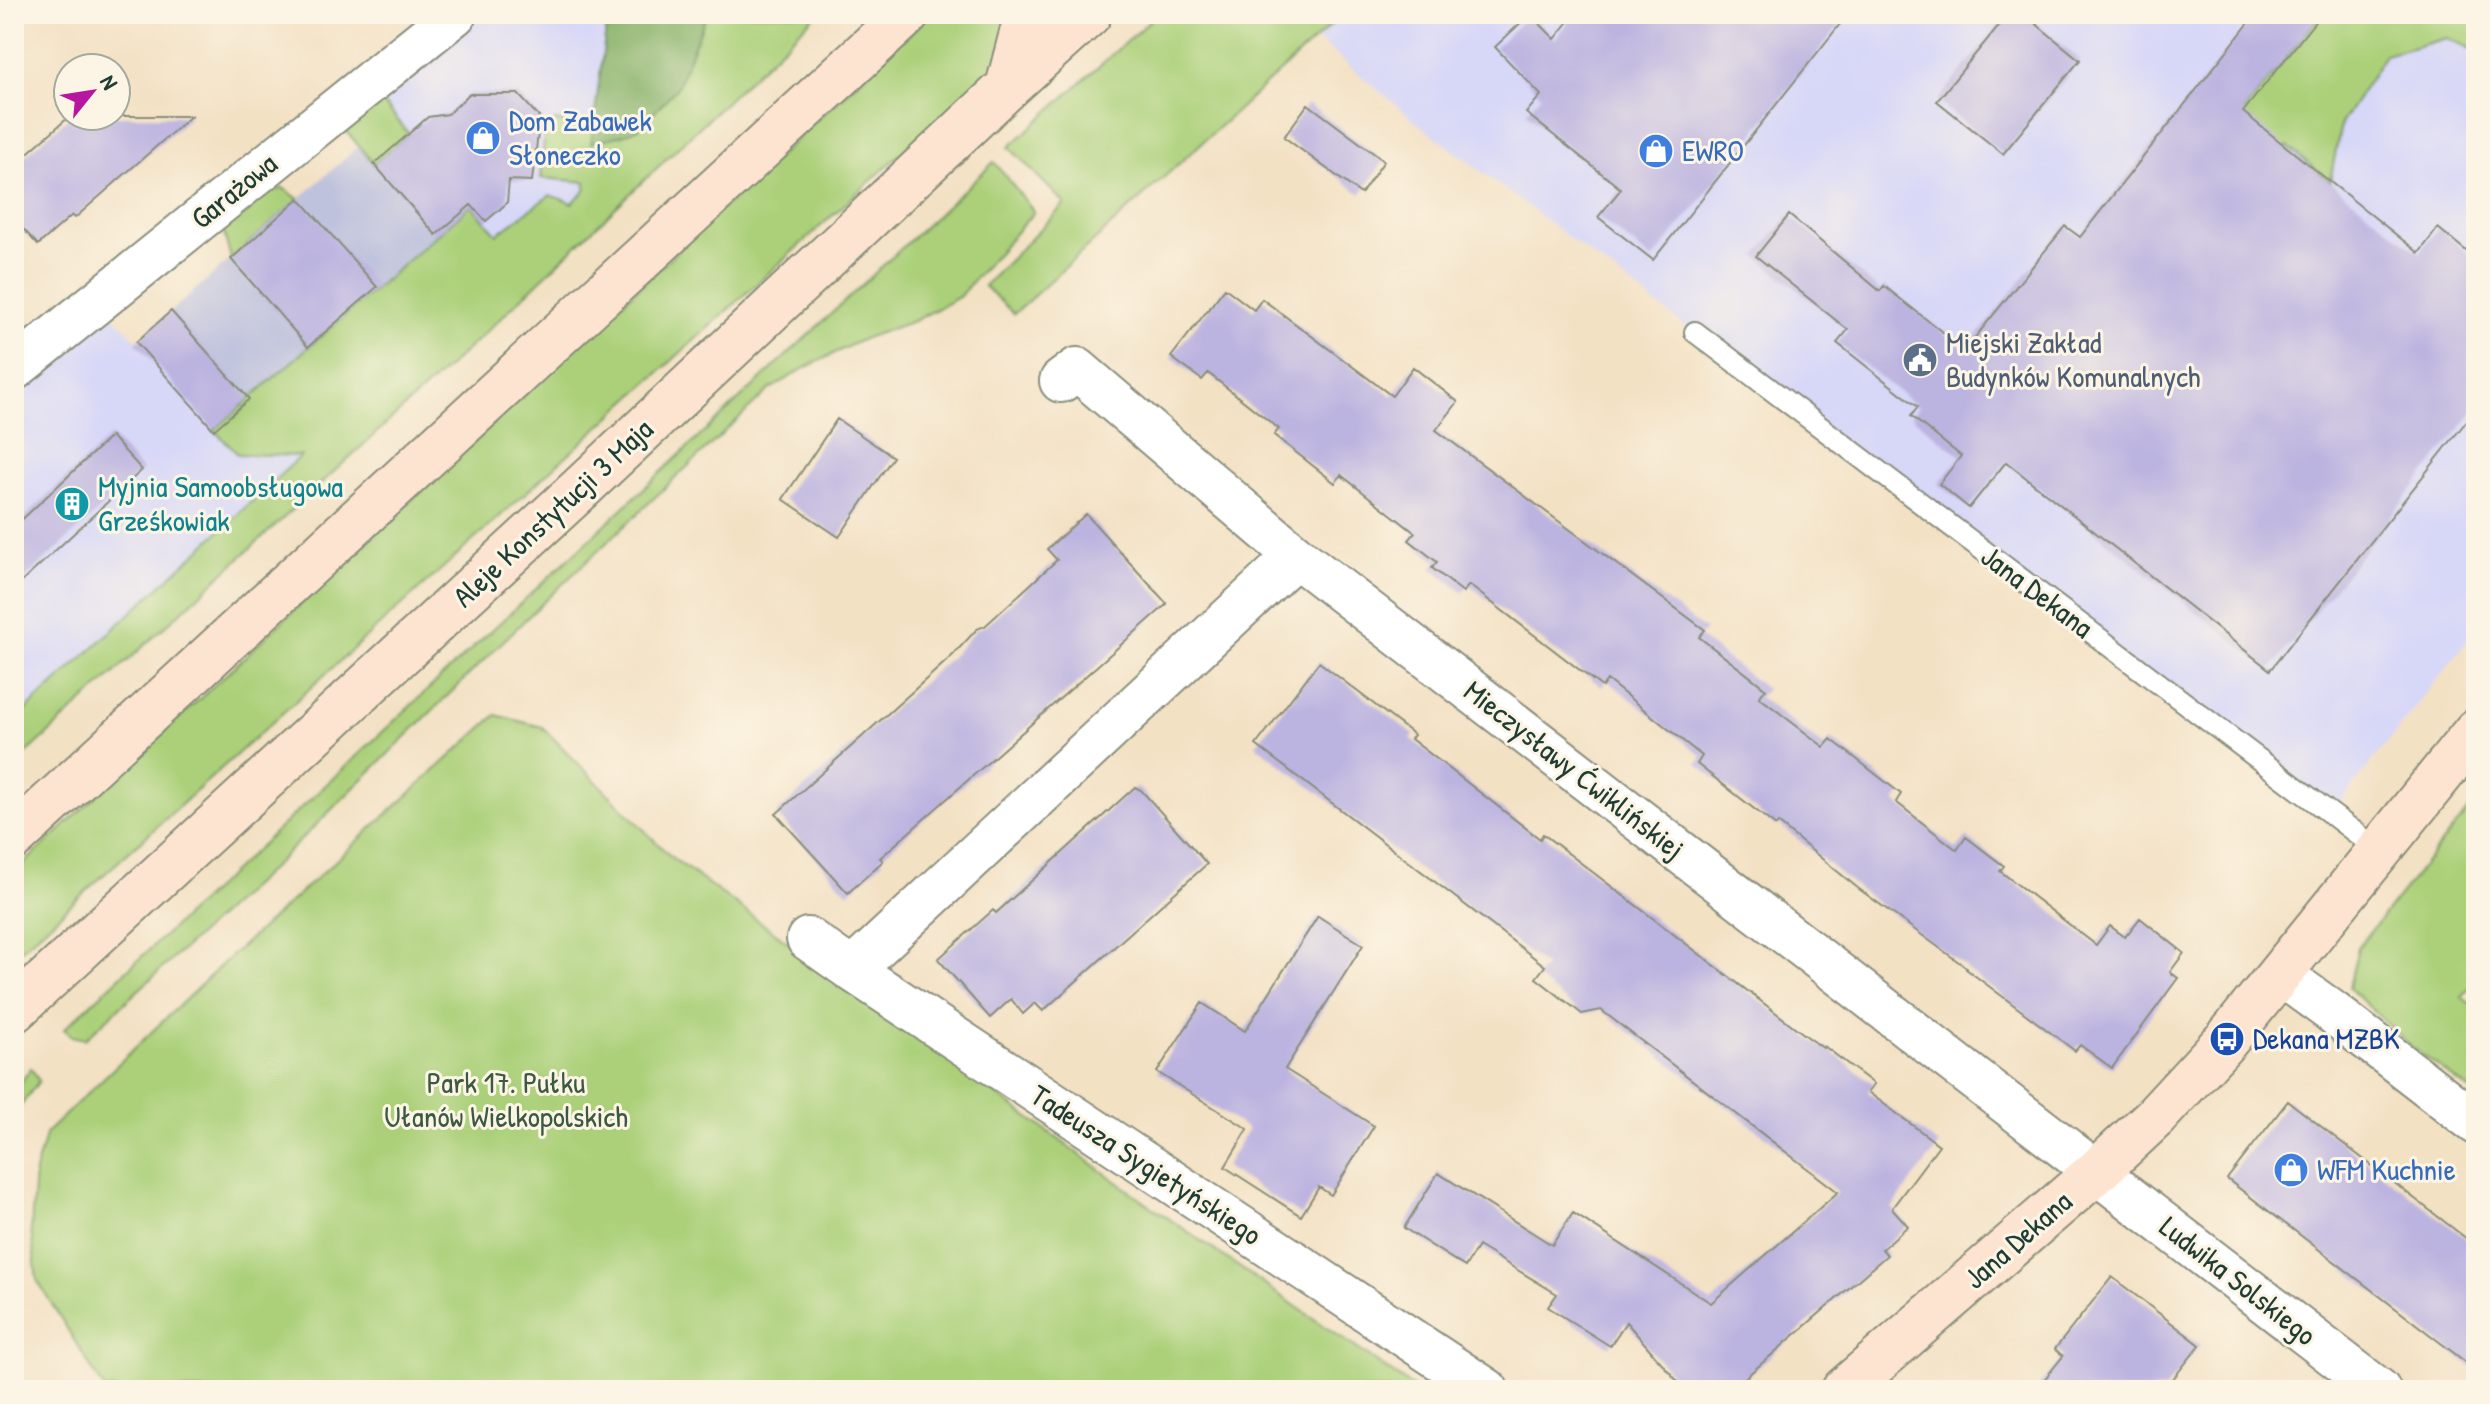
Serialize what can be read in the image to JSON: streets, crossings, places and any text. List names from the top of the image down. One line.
{"streets":{"main road":["Aleje Konstytucji 3 Maja","Jana Dekana"],"street":["Garażowa","Mieczysławy Ćwiklińskiej","Tadeusza Sygietyńskiego","Ludwika Solskiego"]},"crossings":[["Jana Dekana","Mieczysławy Ćwiklińskiej"],["Jana Dekana","Ludwika Solskiego"],["Mieczysławy Ćwiklińskiej","Ludwika Solskiego"]],"parks":["Park 17. Pułku Ułanów Wielkopolskich"],"places":{"shop":["Dom Zabawek Słoneczko","EWRO","WFM Kuchnie"],"public building":["Miejski Zakład Budynków Komunalnych"],"building":["Myjnia Samoobsługowa Grześkowiak"],"bus stop":["Dekana MZBK"]},"north":"top right"}
